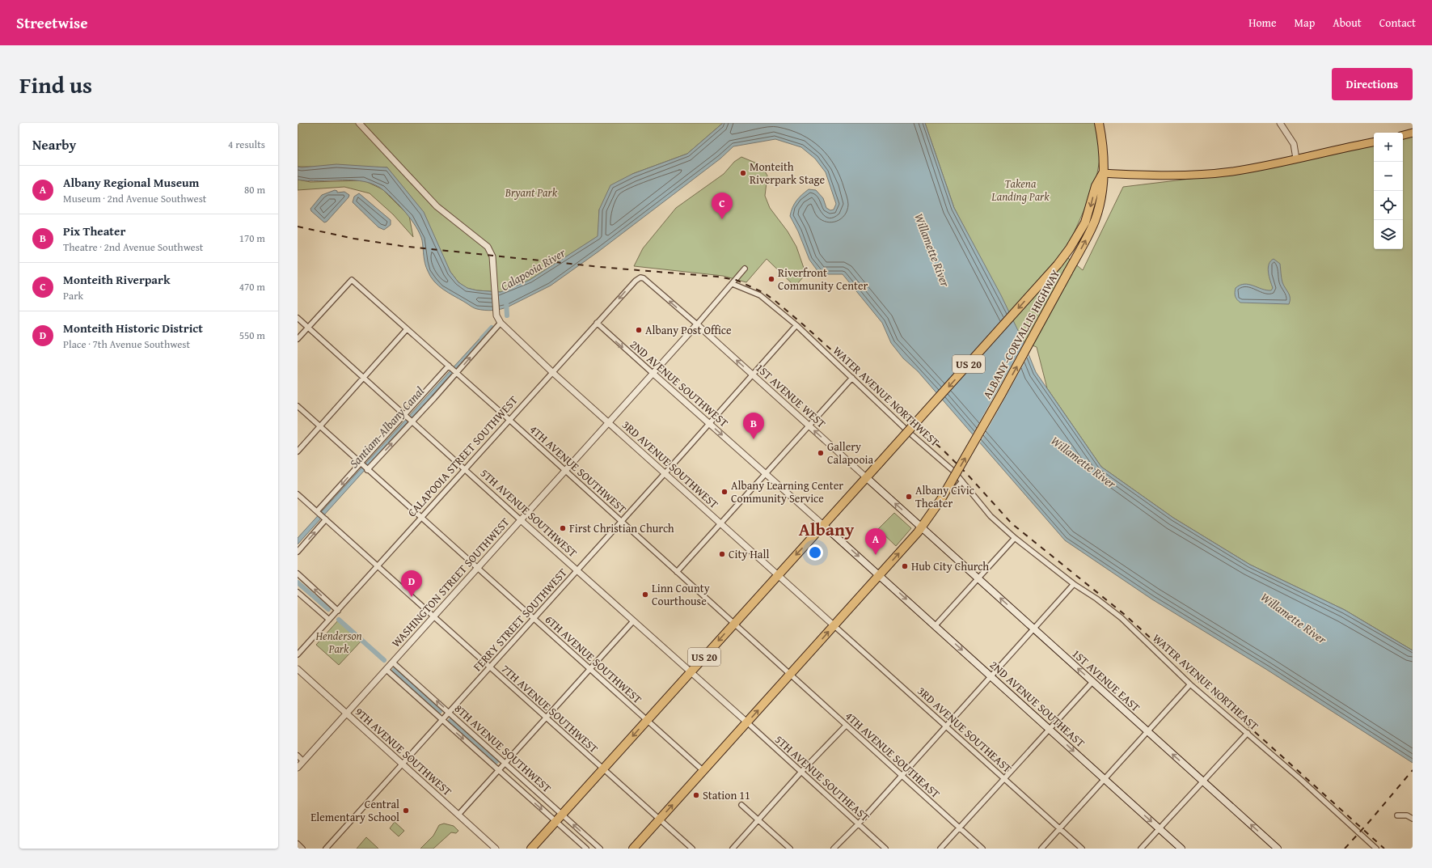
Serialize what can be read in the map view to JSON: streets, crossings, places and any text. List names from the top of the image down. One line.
{"streets":{"highway":["ALBANY-CORVALLIS HIGHWAY","US 20"],"main road":["2ND AVENUE SOUTHWEST","1ST AVENUE WEST","1ST AVENUE EAST","2ND AVENUE SOUTHEAST"],"street":["WATER AVENUE NORTHWEST","CALAPOOIA STREET SOUTHWEST","3RD AVENUE SOUTHWEST","4TH AVENUE SOUTHWEST","5TH AVENUE SOUTHWEST","WASHINGTON STREET SOUTHWEST","FERRY STREET SOUTHWEST","6TH AVENUE SOUTHWEST","WATER AVENUE NORTHEAST","7TH AVENUE SOUTHWEST","3RD AVENUE SOUTHEAST","8TH AVENUE SOUTHWEST","9TH AVENUE SOUTHWEST","4TH AVENUE SOUTHEAST","5TH AVENUE SOUTHEAST"]},"crossings":[["ALBANY-CORVALLIS HIGHWAY","US 20"],["ALBANY-CORVALLIS HIGHWAY","2ND AVENUE SOUTHWEST"],["ALBANY-CORVALLIS HIGHWAY","1ST AVENUE WEST"],["ALBANY-CORVALLIS HIGHWAY","3RD AVENUE SOUTHWEST"],["ALBANY-CORVALLIS HIGHWAY","4TH AVENUE SOUTHWEST"],["ALBANY-CORVALLIS HIGHWAY","5TH AVENUE SOUTHWEST"],["ALBANY-CORVALLIS HIGHWAY","6TH AVENUE SOUTHWEST"],["ALBANY-CORVALLIS HIGHWAY","1ST AVENUE EAST"],["ALBANY-CORVALLIS HIGHWAY","2ND AVENUE SOUTHEAST"],["ALBANY-CORVALLIS HIGHWAY","7TH AVENUE SOUTHWEST"],["ALBANY-CORVALLIS HIGHWAY","3RD AVENUE SOUTHEAST"],["ALBANY-CORVALLIS HIGHWAY","4TH AVENUE SOUTHEAST"],["ALBANY-CORVALLIS HIGHWAY","5TH AVENUE SOUTHEAST"],["US 20","2ND AVENUE SOUTHWEST"],["US 20","1ST AVENUE WEST"],["US 20","3RD AVENUE SOUTHWEST"],["US 20","4TH AVENUE SOUTHWEST"],["US 20","5TH AVENUE SOUTHWEST"],["US 20","6TH AVENUE SOUTHWEST"],["US 20","7TH AVENUE SOUTHWEST"],["US 20","8TH AVENUE SOUTHWEST"],["2ND AVENUE SOUTHWEST","CALAPOOIA STREET SOUTHWEST"],["2ND AVENUE SOUTHWEST","WASHINGTON STREET SOUTHWEST"],["2ND AVENUE SOUTHWEST","FERRY STREET SOUTHWEST"],["2ND AVENUE SOUTHWEST","2ND AVENUE SOUTHEAST"],["1ST AVENUE WEST","CALAPOOIA STREET SOUTHWEST"],["1ST AVENUE WEST","WASHINGTON STREET SOUTHWEST"],["1ST AVENUE WEST","FERRY STREET SOUTHWEST"],["1ST AVENUE WEST","1ST AVENUE EAST"],["WATER AVENUE NORTHWEST","FERRY STREET SOUTHWEST"],["WATER AVENUE NORTHWEST","WATER AVENUE NORTHEAST"],["CALAPOOIA STREET SOUTHWEST","3RD AVENUE SOUTHWEST"],["CALAPOOIA STREET SOUTHWEST","4TH AVENUE SOUTHWEST"],["CALAPOOIA STREET SOUTHWEST","5TH AVENUE SOUTHWEST"],["CALAPOOIA STREET SOUTHWEST","6TH AVENUE SOUTHWEST"],["CALAPOOIA STREET SOUTHWEST","7TH AVENUE SOUTHWEST"],["3RD AVENUE SOUTHWEST","WASHINGTON STREET SOUTHWEST"],["3RD AVENUE SOUTHWEST","FERRY STREET SOUTHWEST"],["3RD AVENUE SOUTHWEST","3RD AVENUE SOUTHEAST"],["4TH AVENUE SOUTHWEST","5TH AVENUE SOUTHWEST"],["4TH AVENUE SOUTHWEST","WASHINGTON STREET SOUTHWEST"],["4TH AVENUE SOUTHWEST","FERRY STREET SOUTHWEST"],["4TH AVENUE SOUTHWEST","4TH AVENUE SOUTHEAST"],["5TH AVENUE SOUTHWEST","WASHINGTON STREET SOUTHWEST"],["5TH AVENUE SOUTHWEST","FERRY STREET SOUTHWEST"],["5TH AVENUE SOUTHWEST","5TH AVENUE SOUTHEAST"],["WASHINGTON STREET SOUTHWEST","6TH AVENUE SOUTHWEST"],["WASHINGTON STREET SOUTHWEST","7TH AVENUE SOUTHWEST"],["WASHINGTON STREET SOUTHWEST","8TH AVENUE SOUTHWEST"],["WASHINGTON STREET SOUTHWEST","9TH AVENUE SOUTHWEST"],["FERRY STREET SOUTHWEST","6TH AVENUE SOUTHWEST"],["FERRY STREET SOUTHWEST","7TH AVENUE SOUTHWEST"],["FERRY STREET SOUTHWEST","8TH AVENUE SOUTHWEST"],["FERRY STREET SOUTHWEST","9TH AVENUE SOUTHWEST"]],"one_way":["2ND AVENUE SOUTHWEST","1ST AVENUE WEST","1ST AVENUE EAST","2ND AVENUE SOUTHEAST"],"districts":["Albany"],"water":["Willamette River","Calapooia River","Santiam-Albany Canal"],"parks":["Takena Landing Park","Bryant Park","Henderson Park"],"places":["Monteith Riverpark Stage","Riverfront Community Center","Albany Post Office","Gallery Calapooia","Albany Learning Center Community Service","Albany Civic Theater","First Christian Church","City Hall","Hub City Church","Linn County Courthouse","Station 11","Central Elementary School"],"page":{"header":"Streetwise","nav":["Home","Map","About","Contact"],"title":"Find us","buttons":"Directions","heading":["Nearby","4 results"],"map_buttons":["+","−"],"list":[{"mark":"A","name":"Albany Regional Museum","note":"Museum · 2nd Avenue Southwest","value":"80 m"},{"mark":"B","name":"Pix Theater","note":"Theatre · 2nd Avenue Southwest","value":"170 m"},{"mark":"C","name":"Monteith Riverpark","note":"Park","value":"470 m"},{"mark":"D","name":"Monteith Historic District","note":"Place · 7th Avenue Southwest","value":"550 m"}],"pins":["C","B","A","D"]}}
